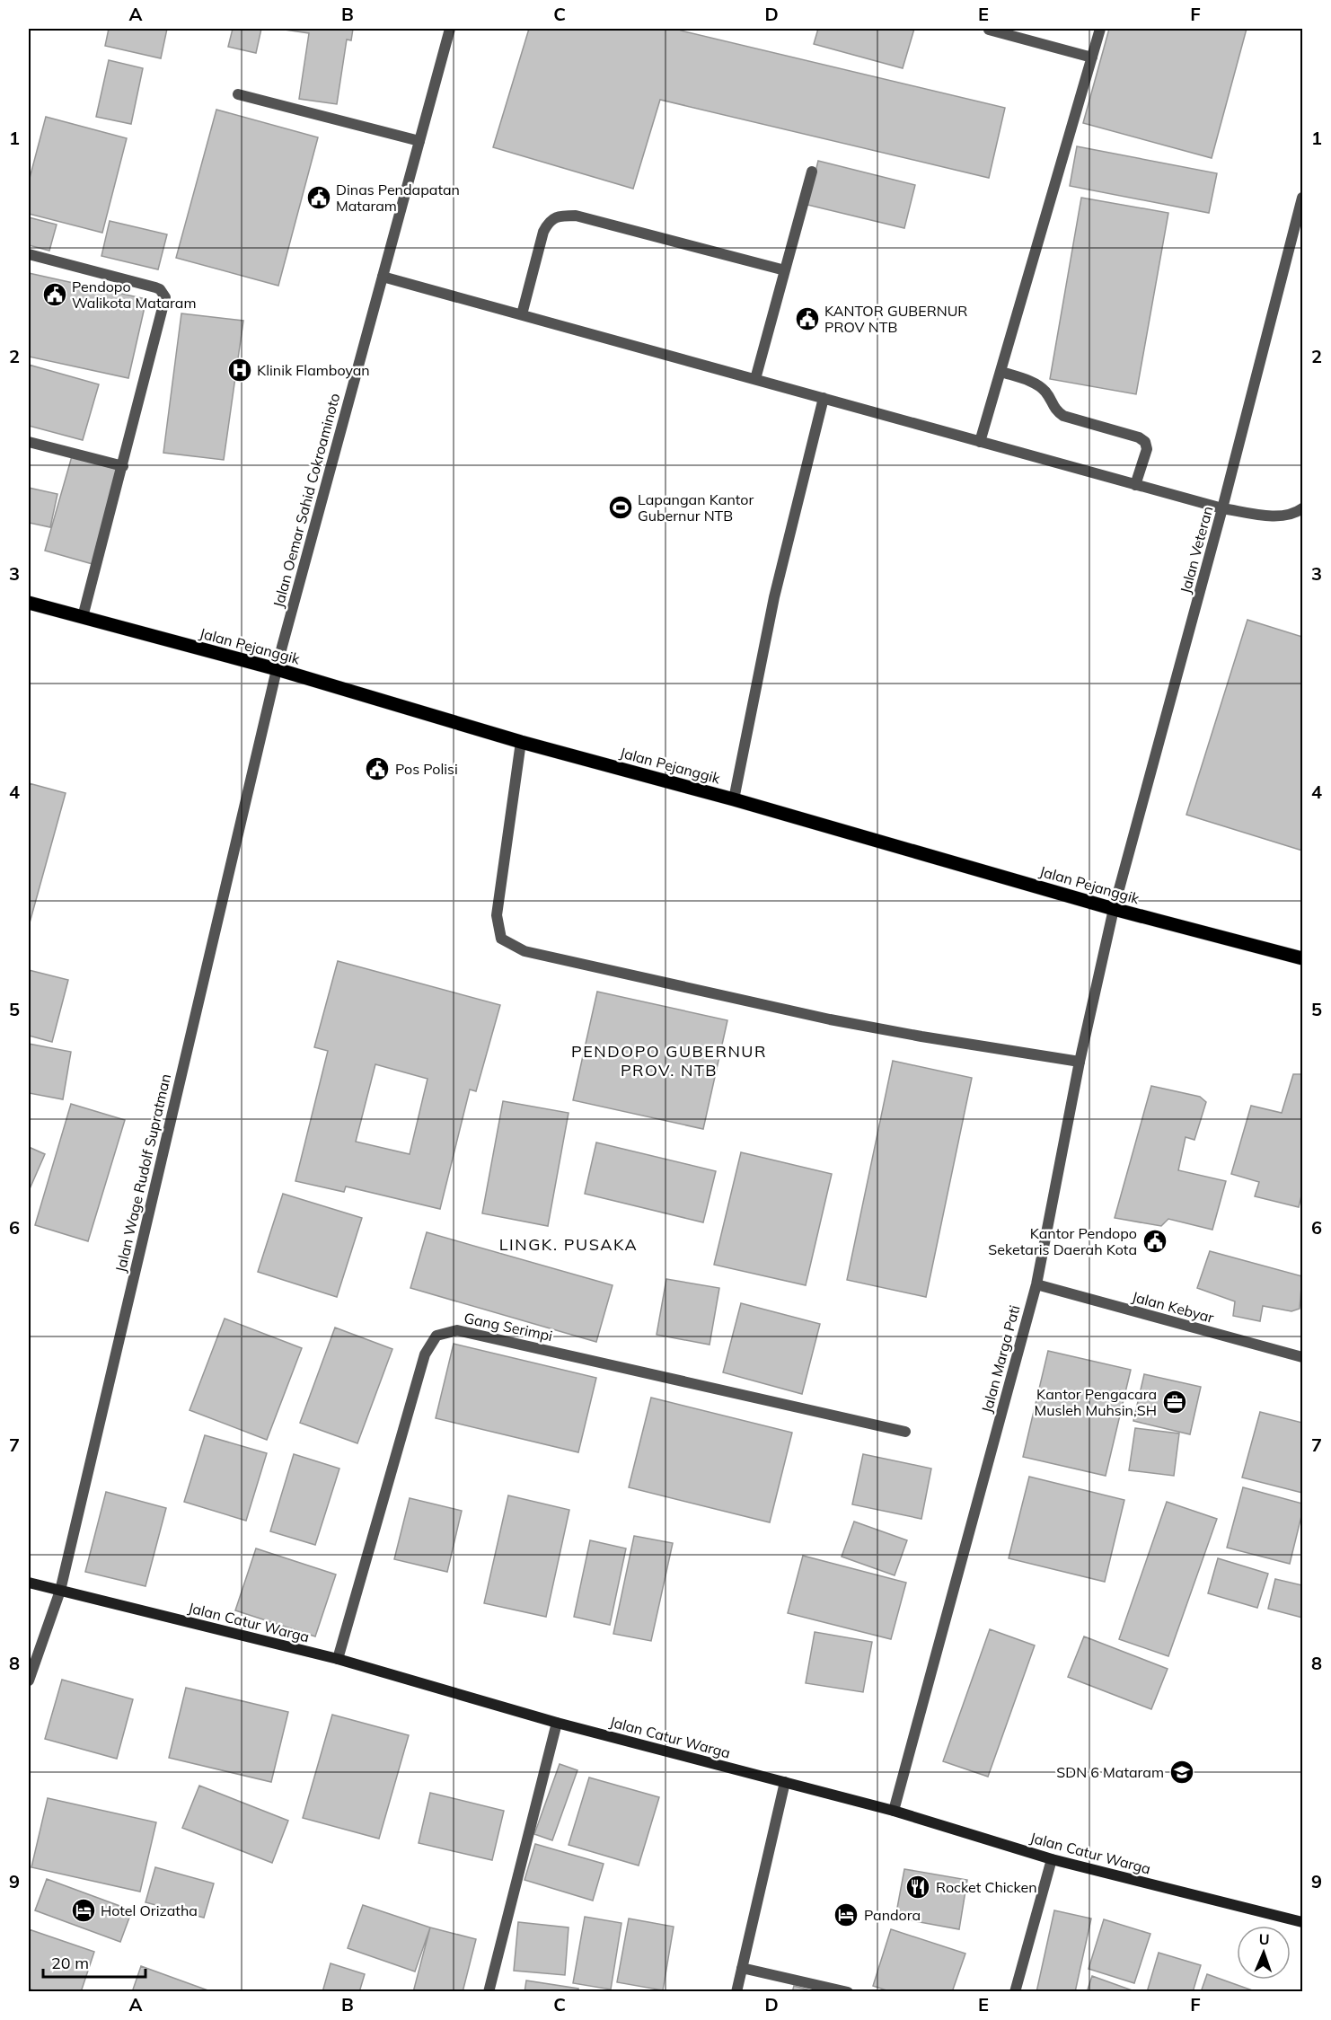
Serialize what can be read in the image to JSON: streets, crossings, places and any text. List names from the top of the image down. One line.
{"streets":{"main road":["Jalan Pejanggik","Jalan Catur Warga"],"street":["Jalan Oemar Sahid Cokroaminoto","Jalan Veteran","Jalan Wage Rudolf Supratman","Jalan Kebyar","Gang Serimpi","Jalan Marga Pati"]},"crossings":[["Jalan Oemar Sahid Cokroaminoto","Jalan Pejanggik"],["Jalan Oemar Sahid Cokroaminoto","Jalan Wage Rudolf Supratman"],["Jalan Veteran","Jalan Pejanggik"],["Jalan Veteran","Jalan Marga Pati"],["Jalan Pejanggik","Jalan Wage Rudolf Supratman"],["Jalan Pejanggik","Jalan Marga Pati"],["Jalan Wage Rudolf Supratman","Jalan Catur Warga"],["Jalan Kebyar","Jalan Marga Pati"],["Gang Serimpi","Jalan Catur Warga"],["Jalan Marga Pati","Jalan Catur Warga"]],"districts":["PENDOPO GUBERNUR PROV. NTB","LINGK. PUSAKA"],"places":{"public building":["Dinas Pendapatan Mataram","Pendopo Walikota Mataram","KANTOR GUBERNUR PROV NTB","Pos Polisi","Kantor Pendopo Seketaris Daerah Kota"],"hospital":["Klinik Flamboyan"],"sports":["Lapangan Kantor Gubernur NTB"],"office":["Kantor Pengacara Musleh Muhsin,SH"],"school or university":["SDN 6 Mataram"],"restaurant":["Rocket Chicken"],"hotel":["Hotel Orizatha","Pandora"]},"scale_bar":"20 m","north":"top","grid":{"columns":["A","B","C","D","E","F"],"rows":["1","2","3","4","5","6","7","8","9"]}}
